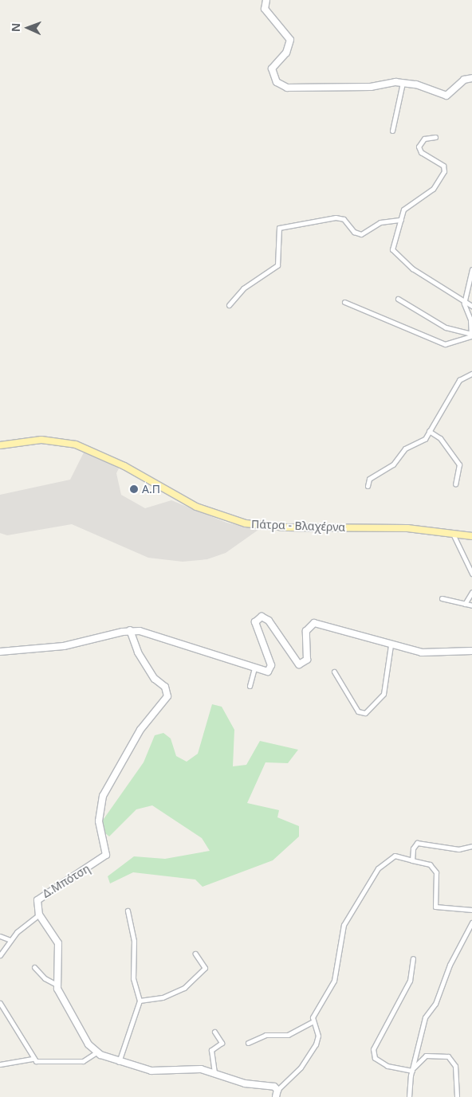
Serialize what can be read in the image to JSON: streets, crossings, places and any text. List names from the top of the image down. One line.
{"streets":{"main road":["Πάτρα - Βλαχέρνα"],"street":["Δ.Μπότση"]},"places":["Α.Π"],"north":"left"}
